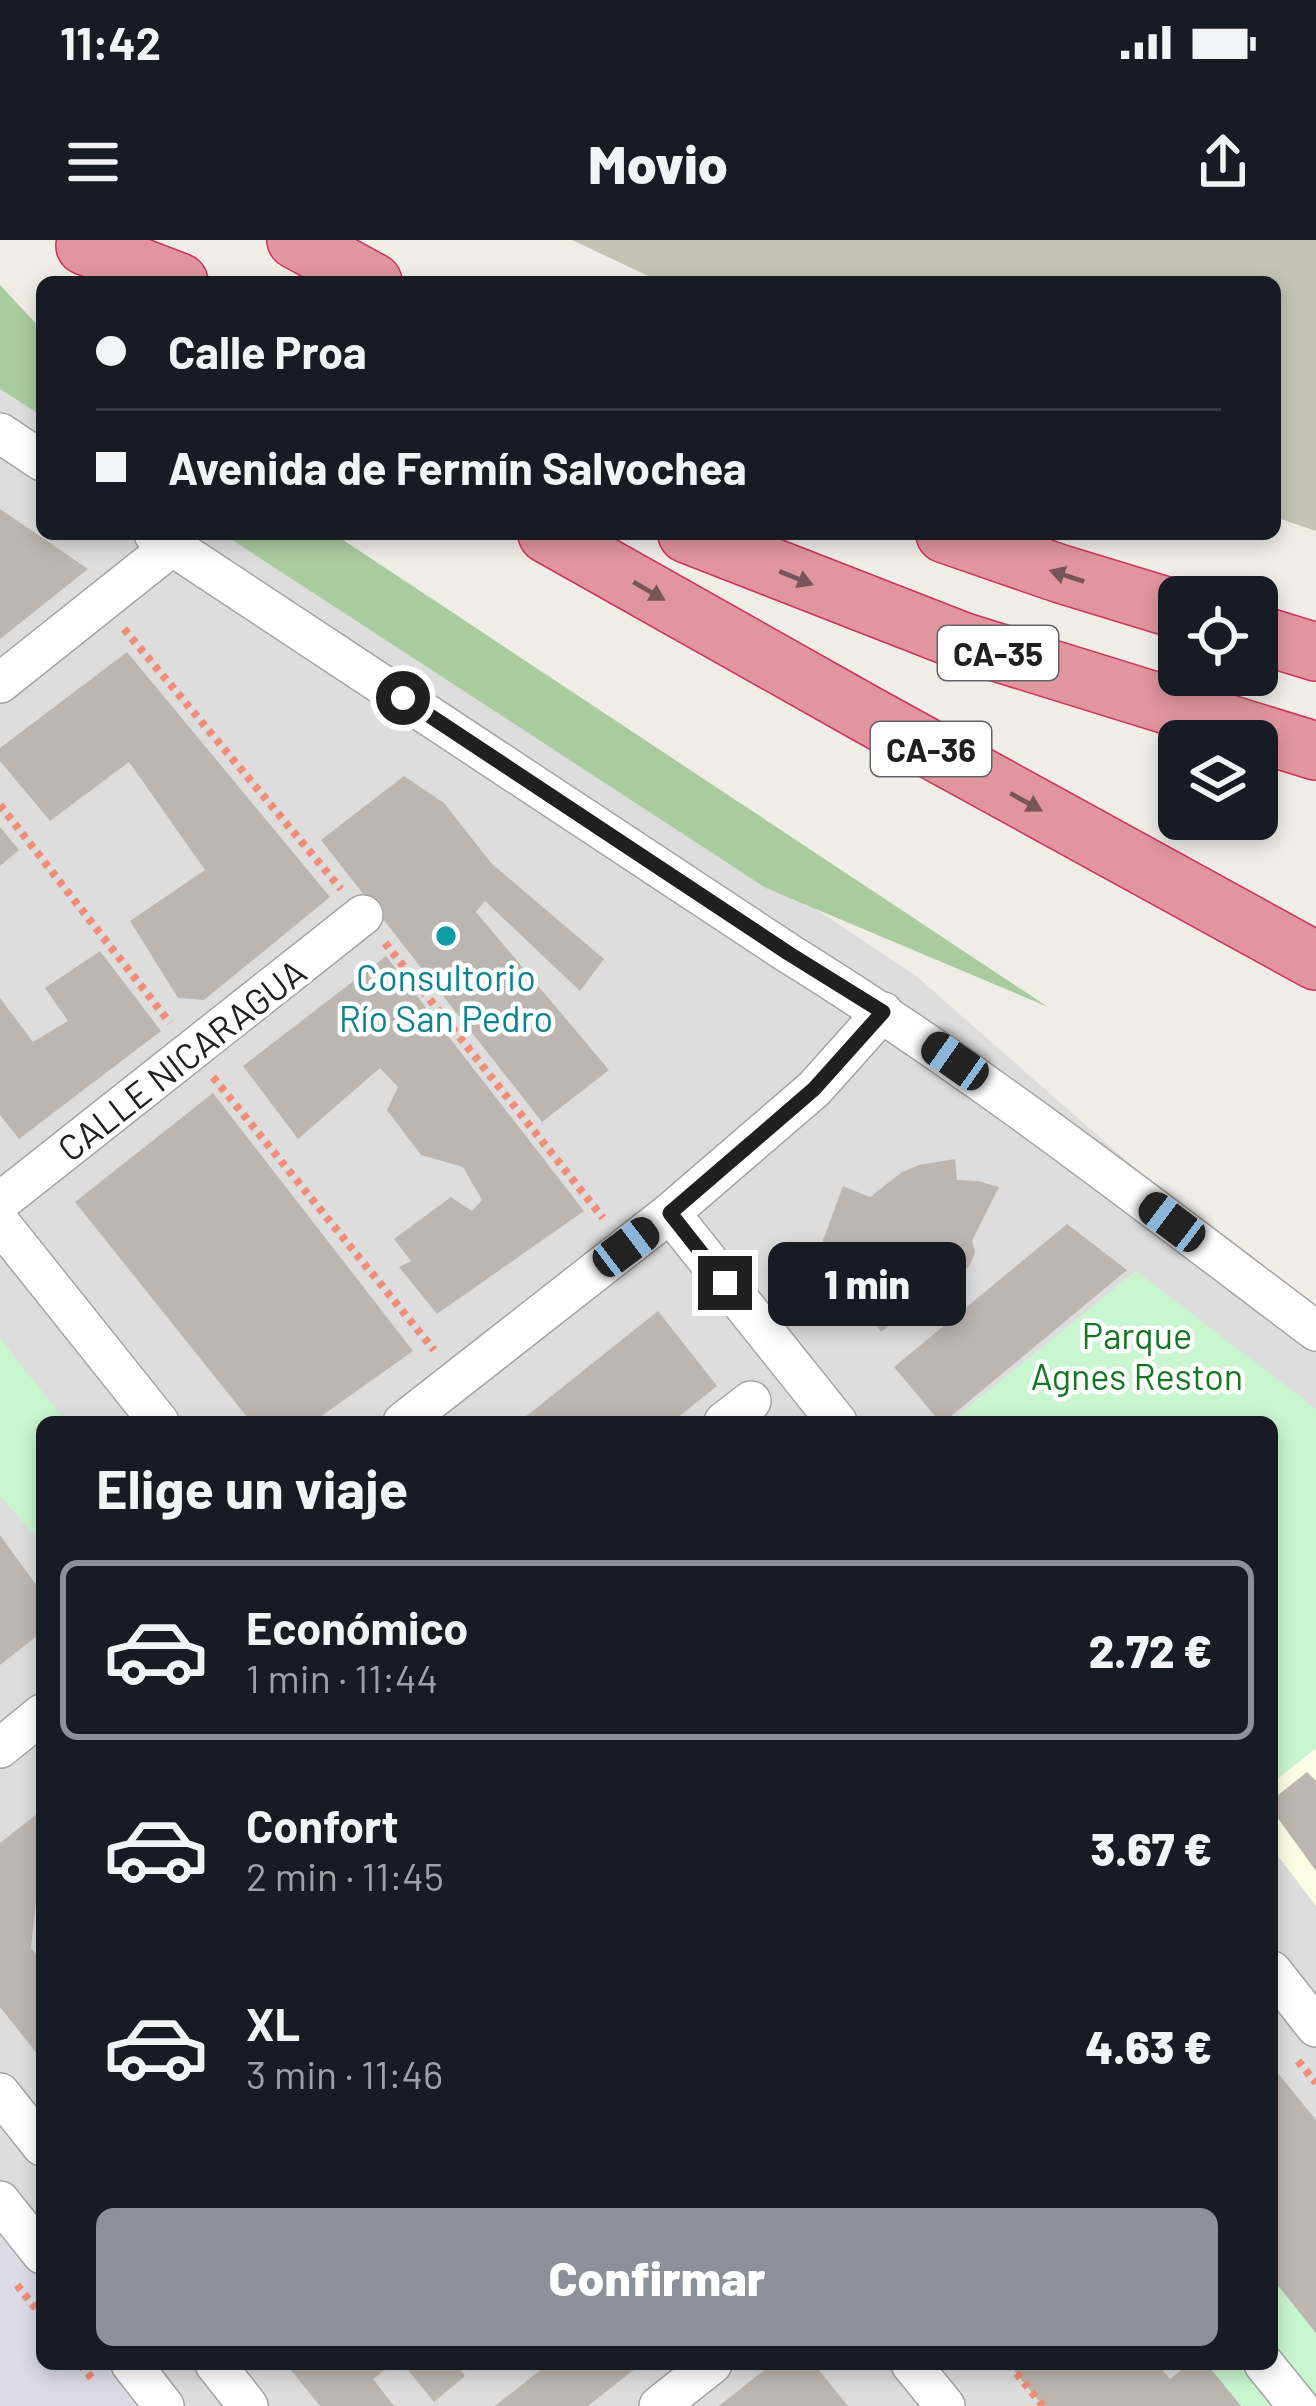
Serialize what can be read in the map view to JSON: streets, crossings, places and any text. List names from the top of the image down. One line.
{"streets":{"highway":["CA-35","CA-36"],"street":["CALLE NICARAGUA"]},"parks":["Parque Agnes Reston"],"places":["Consultorio Río San Pedro"],"page":{"status":"11:42","header":"Movio","banner":["Calle Proa","Avenida de Fermín Salvochea"],"bubble":"1 min","heading":"Elige un viaje","list":[{"name":"Económico","note":"1 min · 11:44","value":"2.72 €"},{"name":"Confort","note":"2 min · 11:45","value":"3.67 €"},{"name":"XL","note":"3 min · 11:46","value":"4.63 €"}],"buttons":"Confirmar"}}
